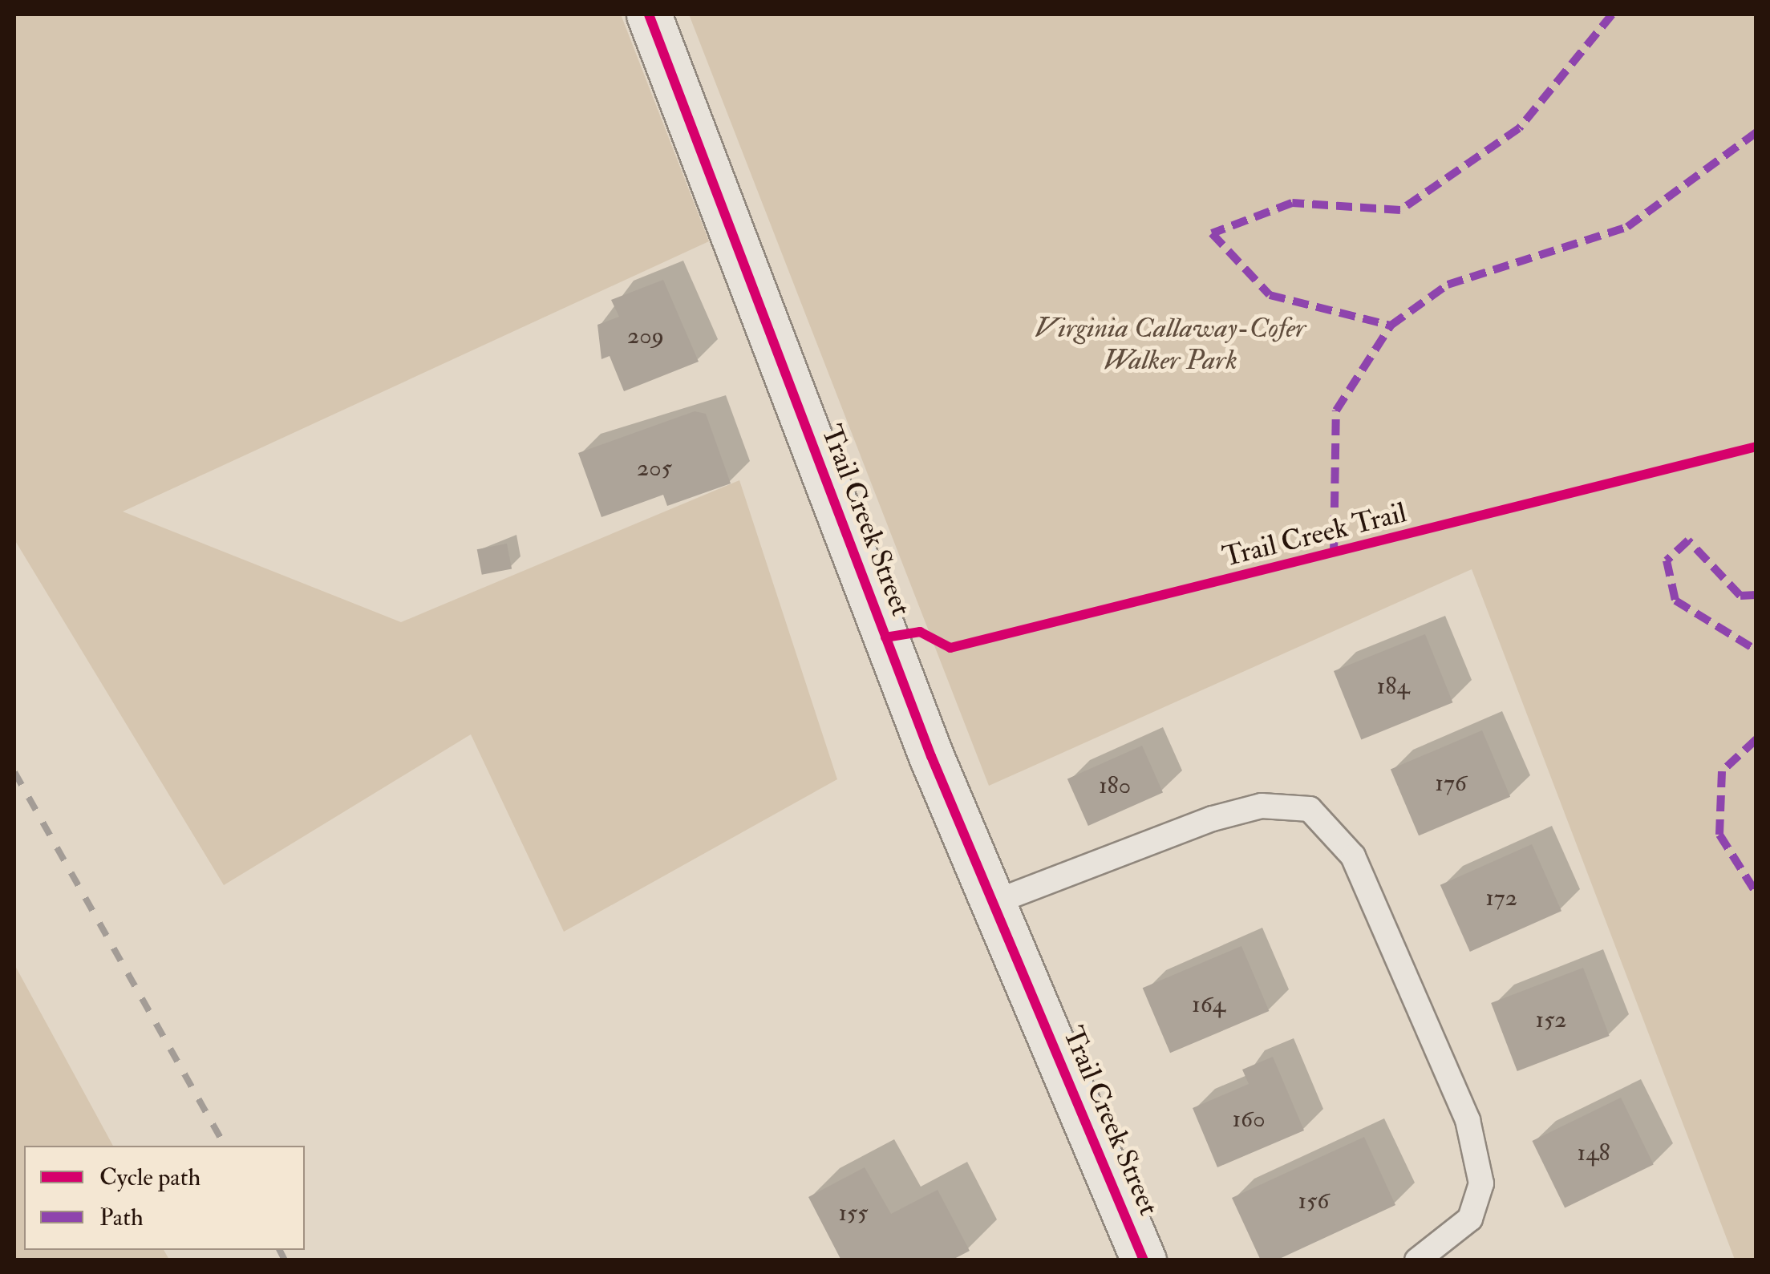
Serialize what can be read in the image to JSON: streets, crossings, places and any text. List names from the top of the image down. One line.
{"streets":{"street":["Trail Creek Street"],"cycle path":["Trail Creek Trail"]},"parks":["Virginia Callaway-Cofer Walker Park"],"house_numbers":["209","205","184","176","180","172","164","152","160","148","156","155"],"legend":["Cycle path","Path"]}
